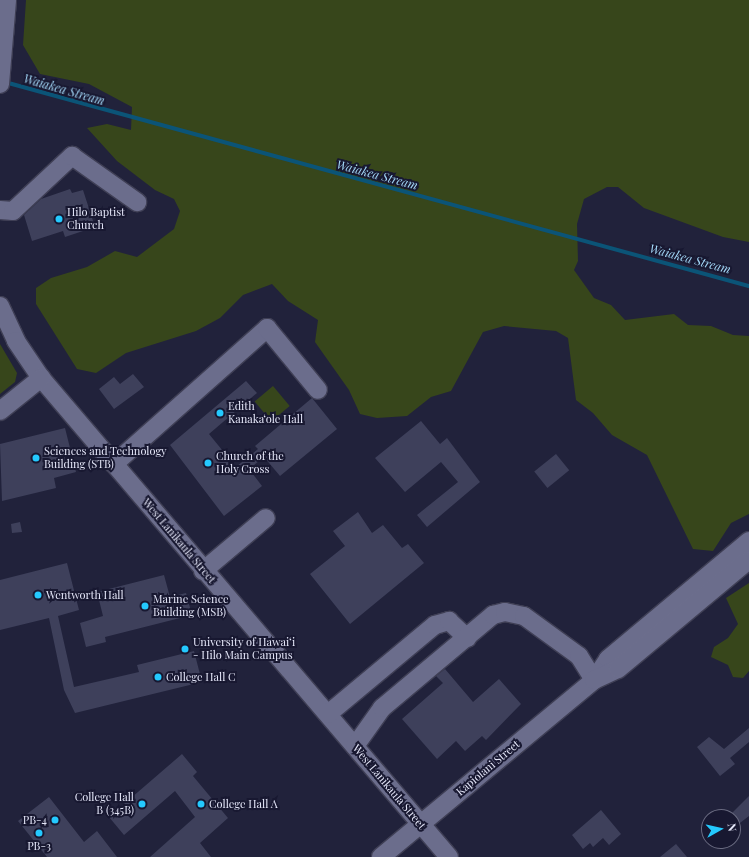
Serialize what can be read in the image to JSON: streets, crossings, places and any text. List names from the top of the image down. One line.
{"streets":{"street":["West Lanikaula Street","Kapiolani Street"]},"crossings":[["West Lanikaula Street","Kapiolani Street"]],"water":["Waiakea Stream"],"places":["Hilo Baptist Church","Edith Kanaka‘ole Hall","Sciences and Technology Building (STB)","Church of the Holy Cross","Wentworth Hall","Marine Science Building (MSB)","University of Hawaiʻi - Hilo Main Campus","College Hall C","College Hall B (345B)","College Hall A","PB-4","PB-3"],"north":"right"}
